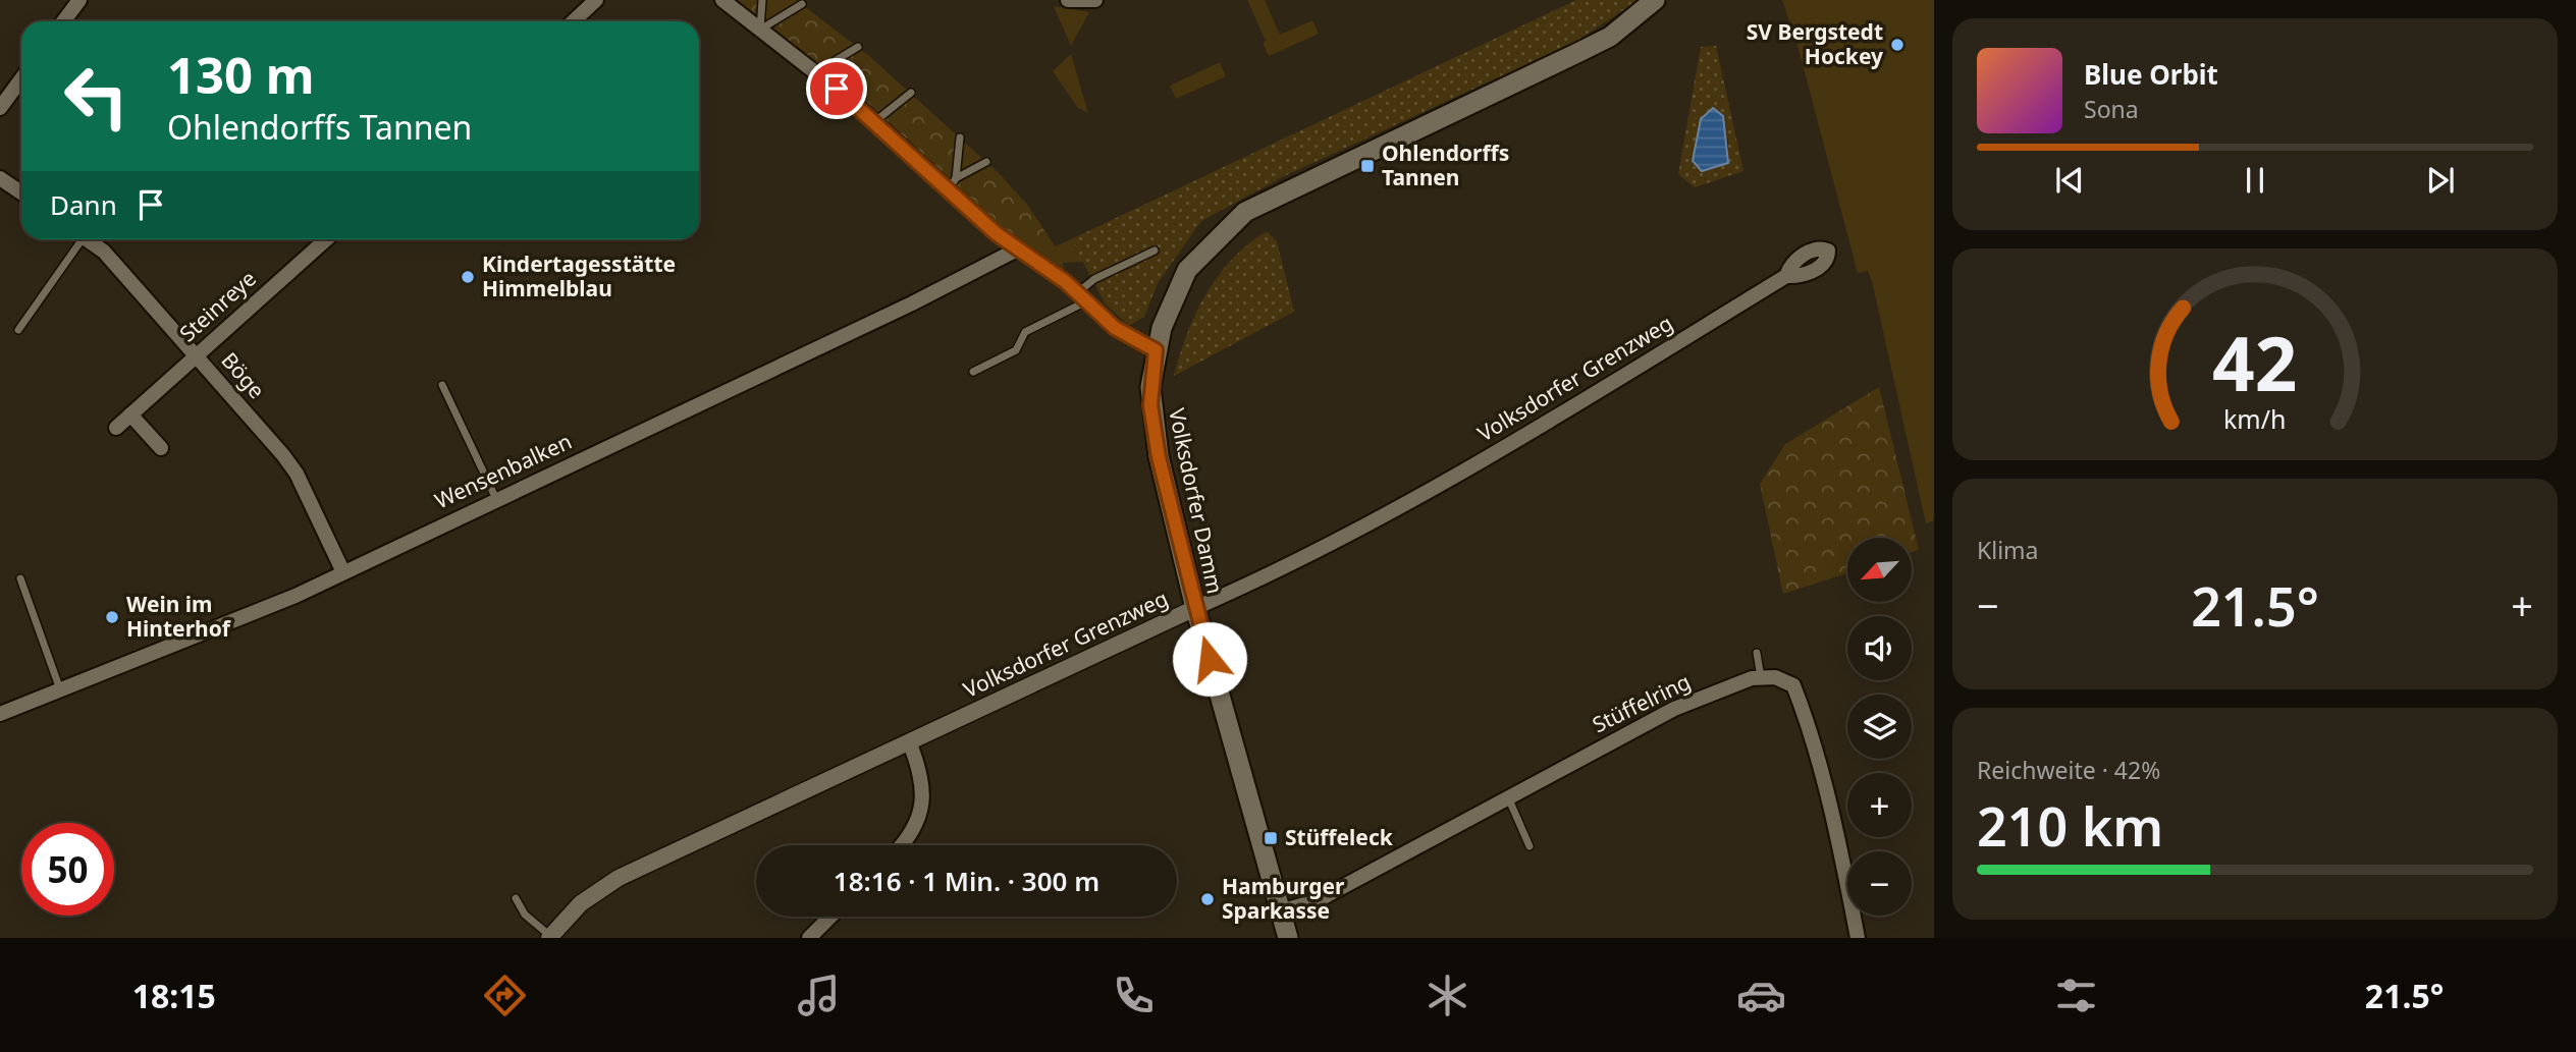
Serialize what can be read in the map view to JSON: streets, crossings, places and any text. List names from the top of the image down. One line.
{"streets":{"main road":["Volksdorfer Damm"],"street":["Steinreye","Böge","Volksdorfer Grenzweg","Wensenbalken","Stüffelring"]},"crossings":[["Steinreye","Böge"],["Böge","Wensenbalken"],["Volksdorfer Grenzweg","Volksdorfer Damm"],["Volksdorfer Damm","Stüffelring"]],"places":{"other":["SV Bergstedt Hockey","Kindertagesstätte Himmelblau","Wein im Hinterhof","Hamburger Sparkasse"],"transit":["Ohlendorffs Tannen","Stüffeleck"]},"north":"bottom left","page":{"turn":["130 m","Ohlendorffs Tannen"],"song":["Blue Orbit","Sona"],"then":"Dann","tile":["Klima",["Reichweite · 42%","210 km"]],"map_buttons":["+","−"],"heat":["−","21.5°","+"],"limit":"50","trip":"18:16 · 1 Min. · 300 m","tabs":["18:15","21.5°"],"gauge":["42","km/h"]}}
